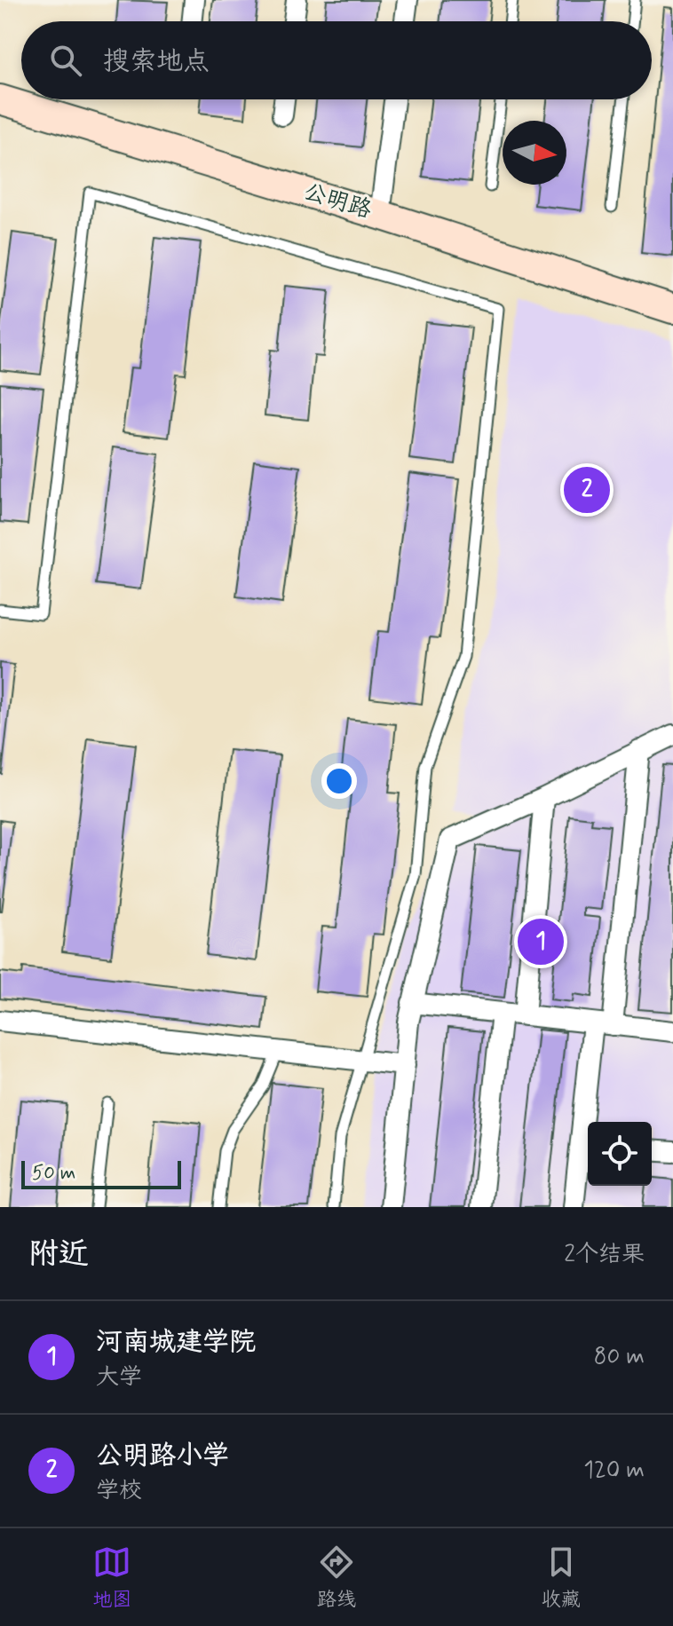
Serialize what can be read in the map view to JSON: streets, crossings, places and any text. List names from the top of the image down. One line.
{"streets":{"street":["公明路"]},"scale_bar":"50 m","north":"right","page":{"search":"搜索地点","pins":["2","1"],"scale":"50 m","heading":["附近","2个结果"],"list":[{"mark":"1","name":"河南城建学院","note":"大学","value":"80 m"},{"mark":"2","name":"公明路小学","note":"学校","value":"120 m"}],"nav":["地图","路线","收藏"]}}
